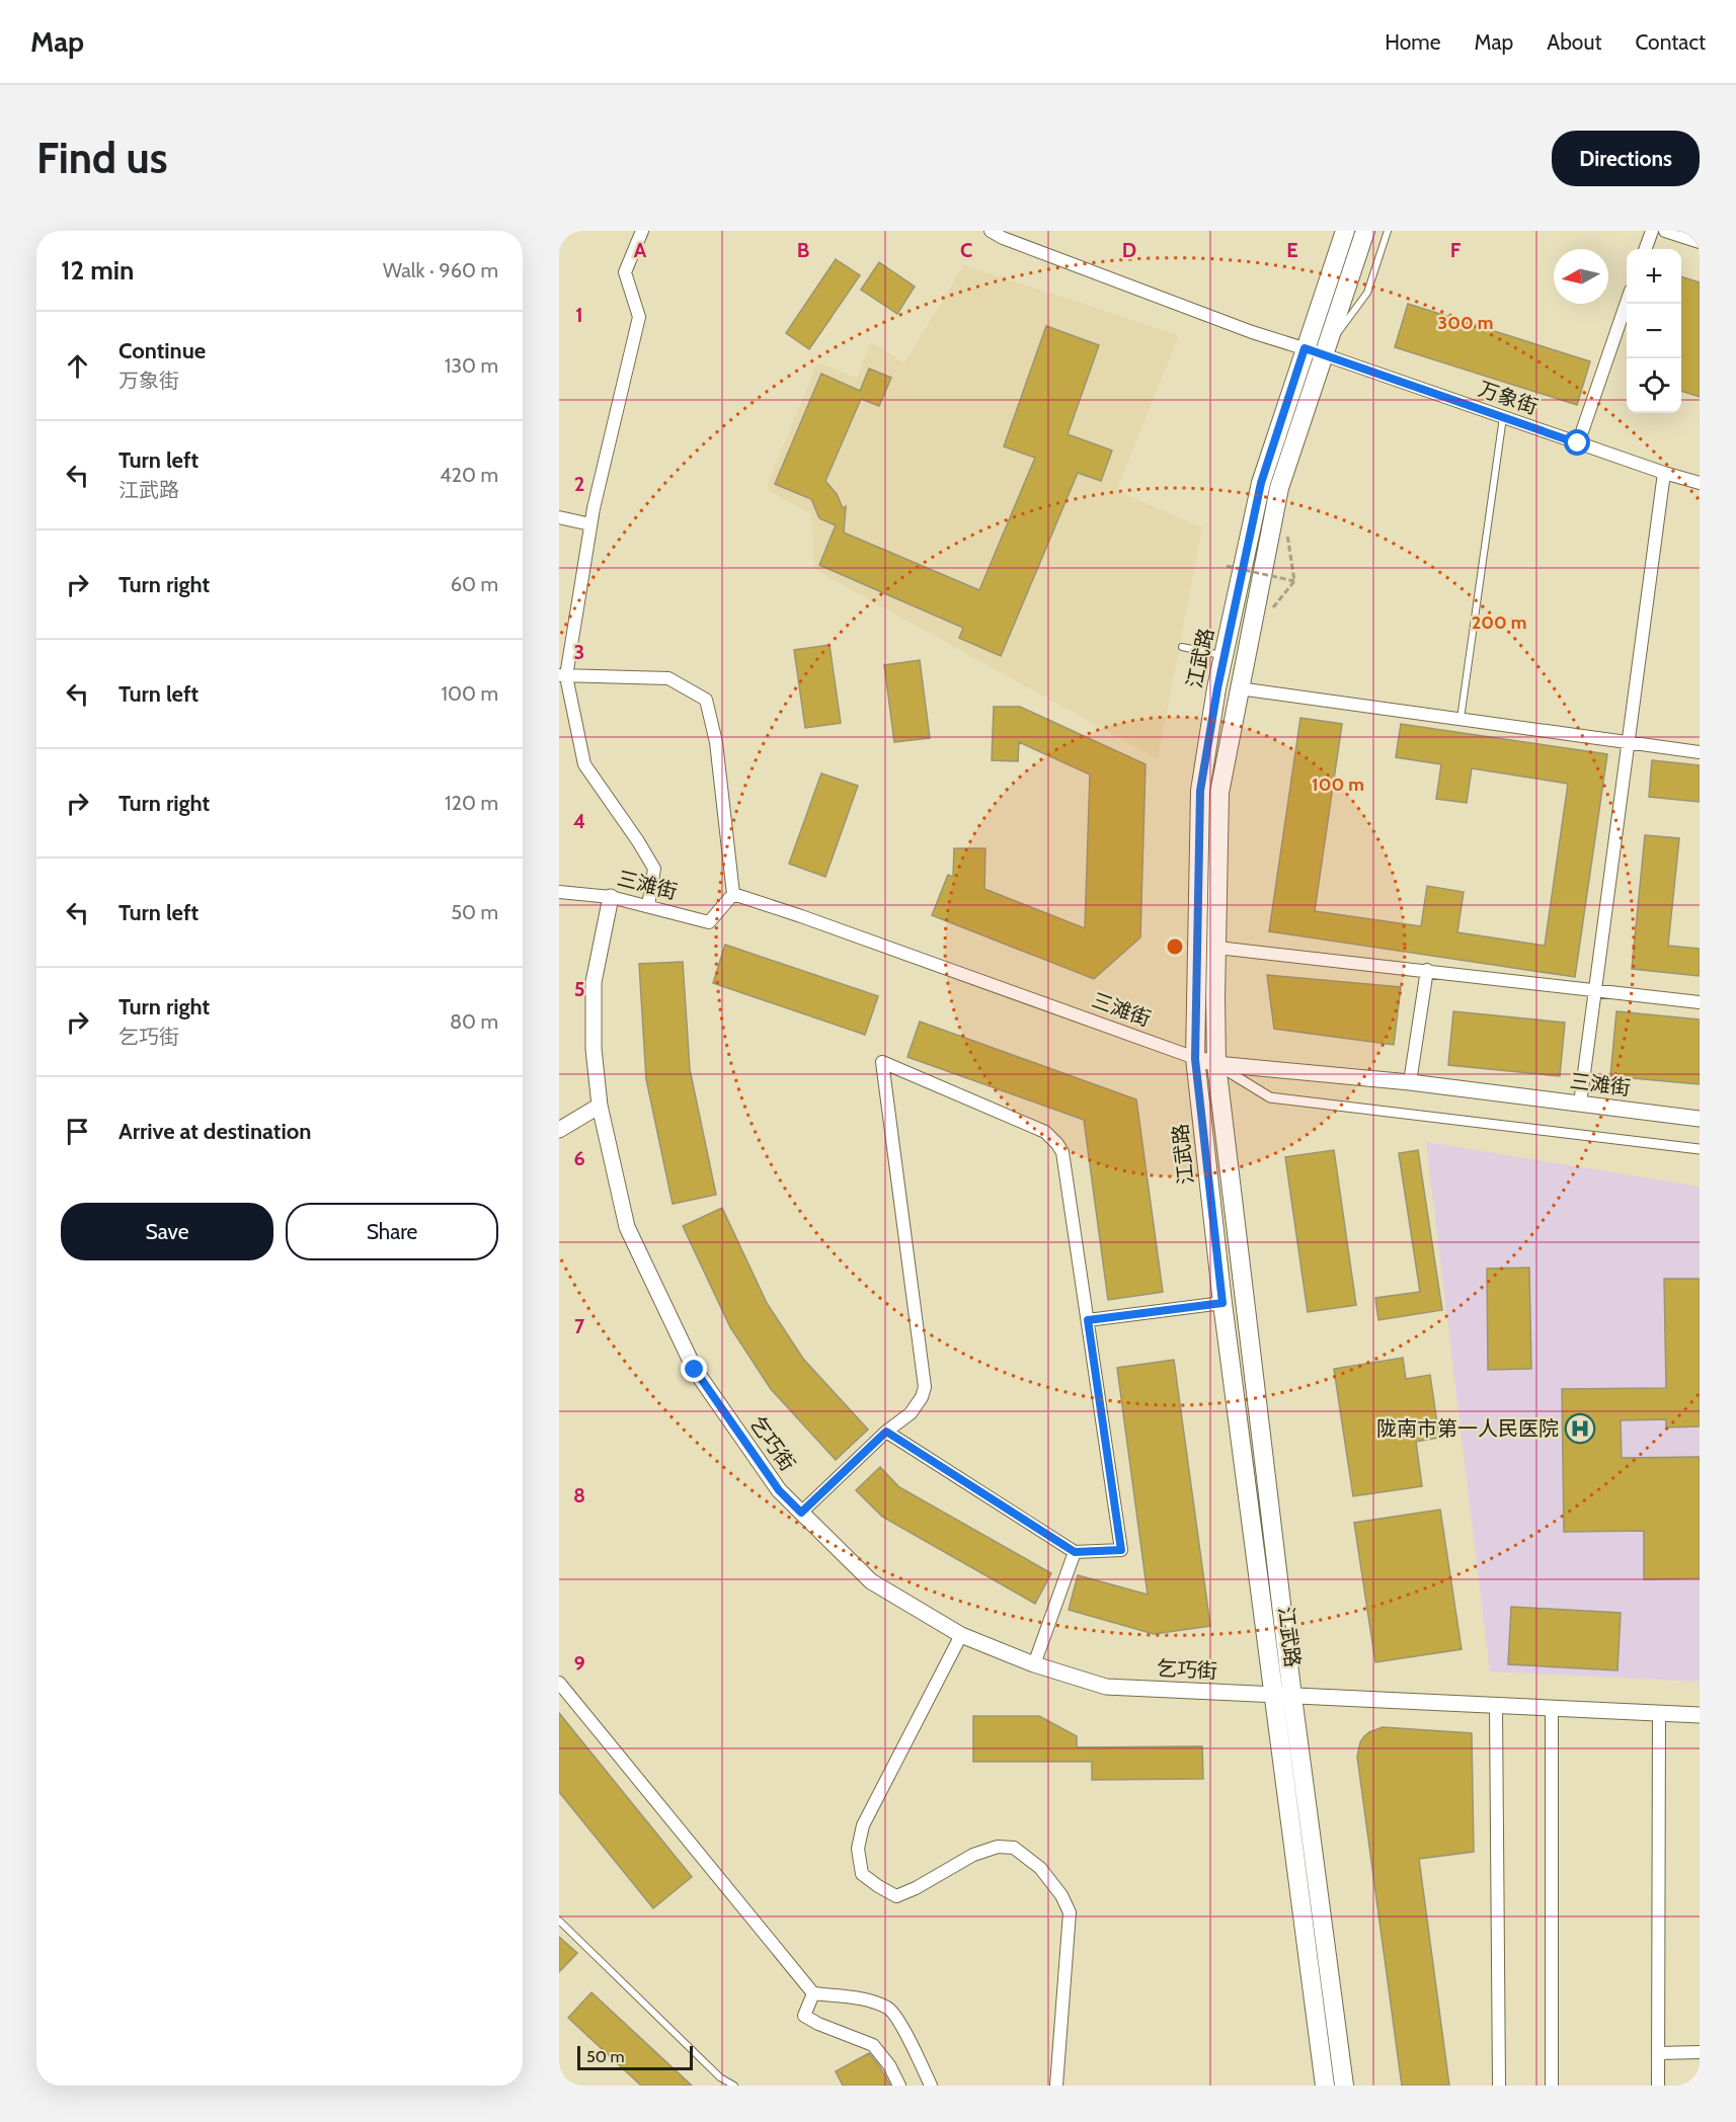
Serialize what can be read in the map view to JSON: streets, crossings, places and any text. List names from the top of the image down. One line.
{"streets":{"main road":["江武路"],"street":["万象街","三滩街","乞巧街"]},"crossings":[["万象街","江武路"],["江武路","三滩街"],["江武路","乞巧街"],["三滩街","乞巧街"]],"places":{"hospital":["陇南市第一人民医院"]},"scale_bar":"50 m","north":"left","page":{"header":"Map","nav":["Home","Map","About","Contact"],"buttons":["Directions",["Save","Share"]],"title":"Find us","heading":["12 min","Walk · 960 m"],"map_buttons":["+","−"],"list":[["Continue","万象街","130 m"],["Turn left","江武路","420 m"],["Turn right","60 m"],["Turn left","100 m"],["Turn right","120 m"],["Turn left","50 m"],["Turn right","乞巧街","80 m"],"Arrive at destination"],"scale":"50 m"},"grid":{"columns":["A","B","C","D","E","F"],"rows":["1","2","3","4","5","6","7","8","9"]},"rings":["300 m","200 m","100 m"]}
